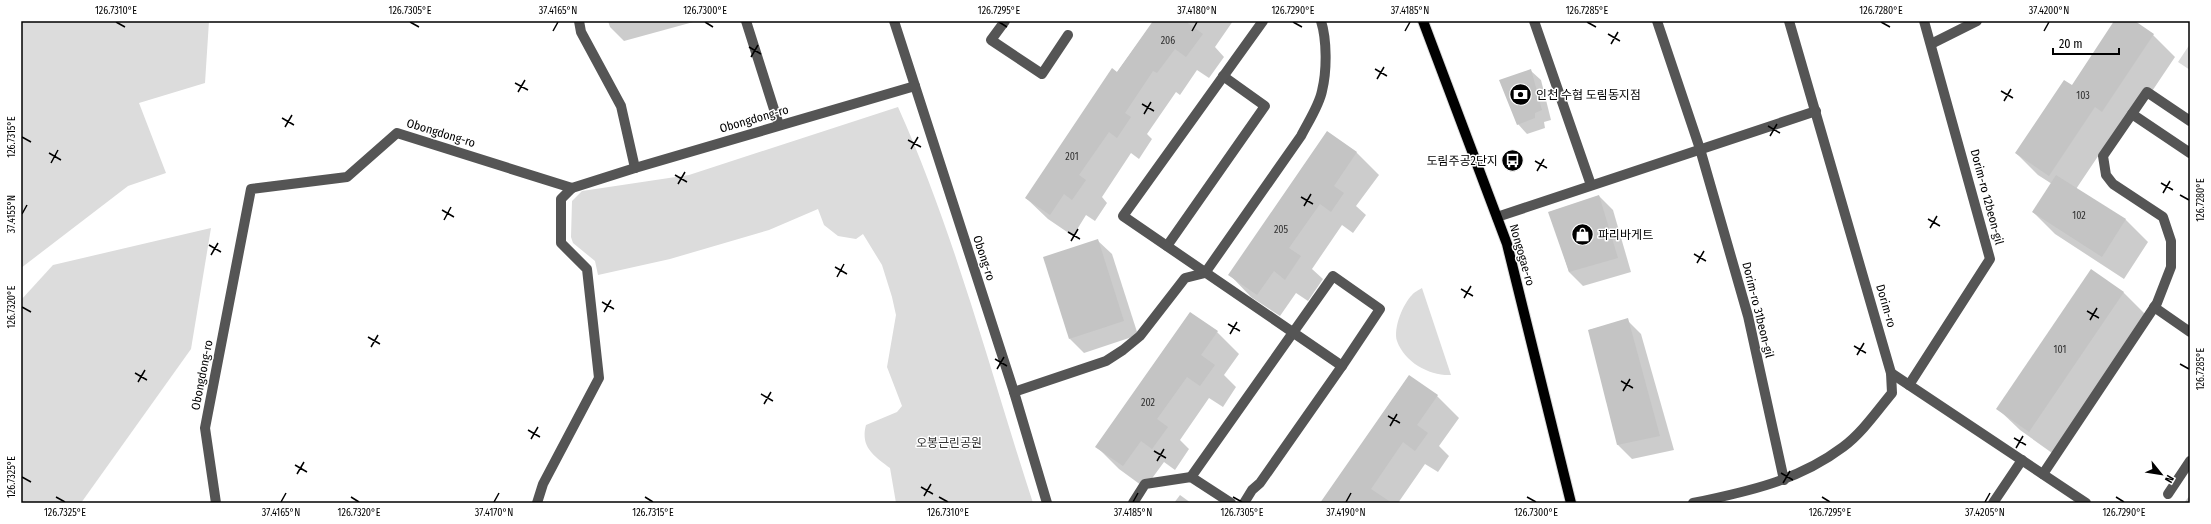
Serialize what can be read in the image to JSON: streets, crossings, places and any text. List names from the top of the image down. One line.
{"streets":{"main road":["Nongogae-ro"],"street":["Obongdong-ro","Dorim-ro 12beon-gil","Obong-ro","Dorim-ro","Dorim-ro 31beon-gil"]},"crossings":[["Obongdong-ro","Obong-ro"],["Dorim-ro","Dorim-ro 31beon-gil"]],"parks":["오봉근린공원"],"places":{"bank":["인천 수협 도림동지점"],"bus stop":["도림주공2단지"],"shop":["파리바게트"]},"house_numbers":["206","103","201","102","205","101","202"],"scale_bar":"20 m","north":"bottom right","coordinates":["126.7310°E","126.7305°E","37.4165°N","126.7300°E","126.7295°E","37.4180°N","126.7290°E","37.4185°N","126.7285°E","126.7280°E","37.4200°N","126.7315°E","37.4155°N","126.7320°E","126.7325°E","37.4170°N","37.4190°N","37.4205°N"]}
